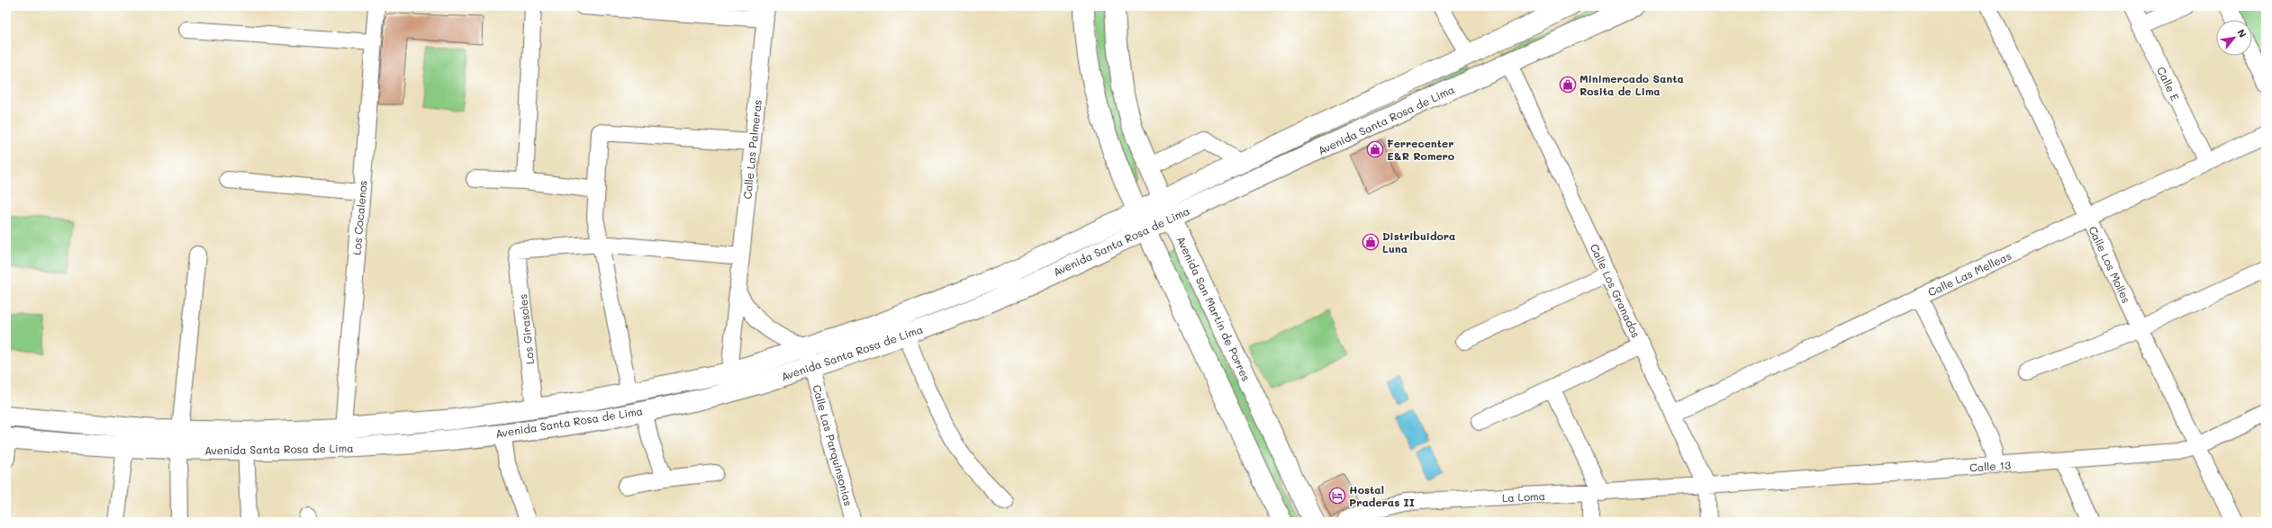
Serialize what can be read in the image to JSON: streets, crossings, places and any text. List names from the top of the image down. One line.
{"streets":{"main road":["Avenida Santa Rosa de Lima","Avenida San Martín de Porres"],"street":["Calle E","Calle Las Palmeras","Los Cocalenos","Calle Los Molles","Calle Las Melleas","Calle Los Granados","Los Girasoles","Calle Las Parquinsonias","Calle 13","La Loma"]},"crossings":[["Calle E","Calle Las Melleas"],["Avenida Santa Rosa de Lima","Calle Las Palmeras"],["Avenida Santa Rosa de Lima","Los Cocalenos"],["Avenida Santa Rosa de Lima","Calle Los Granados"],["Avenida Santa Rosa de Lima","Avenida San Martín de Porres"],["Avenida Santa Rosa de Lima","Los Girasoles"],["Avenida Santa Rosa de Lima","Calle Las Parquinsonias"],["Calle Los Molles","Calle Las Melleas"],["Calle Los Molles","Calle 13"],["Calle Las Melleas","Calle Los Granados"],["Calle Los Granados","Calle 13"],["Calle Los Granados","La Loma"],["Calle 13","La Loma"]],"places":{"shop":["Minimercado Santa Rosita de Lima","Ferrecenter E&R Romero","Distribuidora Luna"],"hotel":["Hostal Praderas II"]},"north":"top right"}
